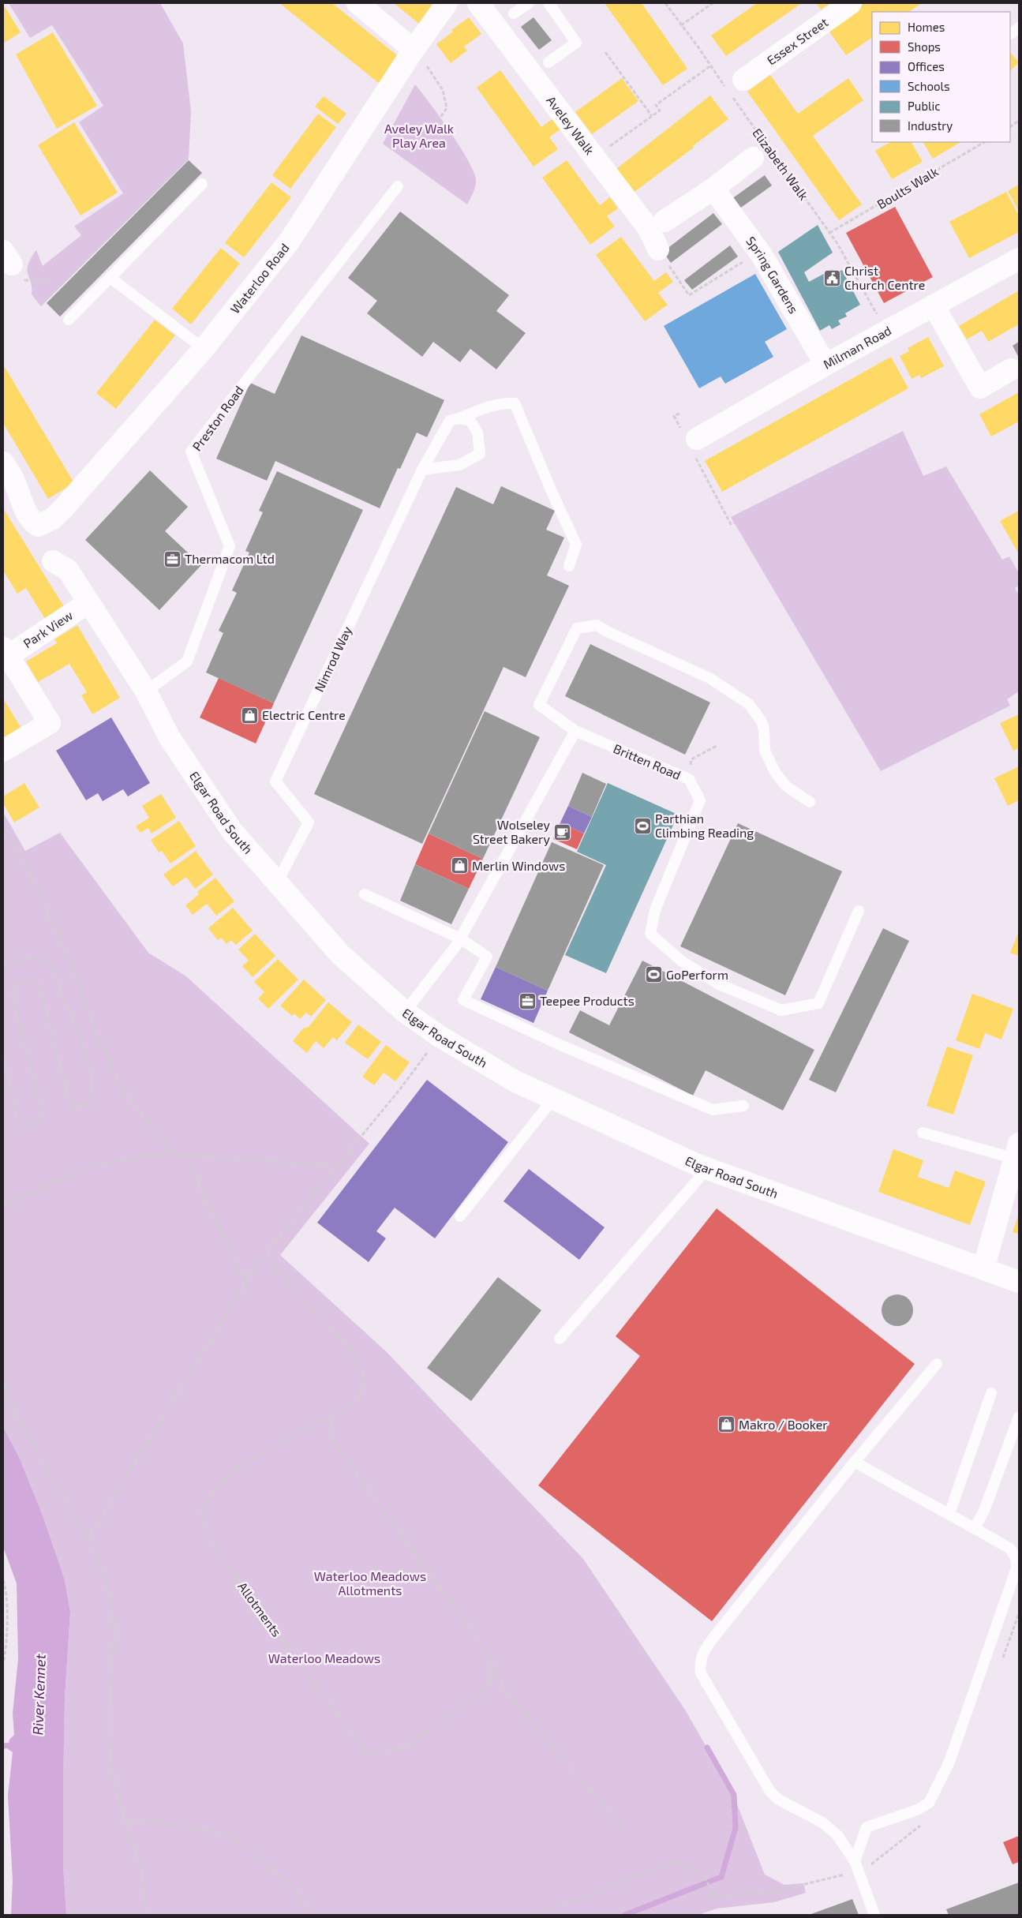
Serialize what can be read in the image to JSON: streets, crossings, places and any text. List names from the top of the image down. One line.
{"streets":{"street":["Essex Street","Aveley Walk","Spring Gardens","Waterloo Road","Milman Road","Park View","Elgar Road South"],"lane":["Preston Road","Nimrod Way","Britten Road"],"path":["Elizabeth Walk","Boults Walk","Allotments"]},"crossings":[["Essex Street","Elizabeth Walk"],["Elizabeth Walk","Boults Walk"],["Elizabeth Walk","Milman Road"],["Spring Gardens","Milman Road"],["Preston Road","Elgar Road South"],["Park View","Elgar Road South"],["Nimrod Way","Elgar Road South"]],"water":["River Kennet"],"parks":["Aveley Walk Play Area","Waterloo Meadows Allotments","Waterloo Meadows"],"places":{"public building":["Christ Church Centre"],"office":["Thermacom Ltd","Teepee Products"],"shop":["Electric Centre","Merlin Windows","Makro / Booker"],"sports":["Parthian Climbing Reading","GoPerform"],"cafe":["Wolseley Street Bakery"]},"legend":["Homes","Shops","Offices","Schools","Public","Industry"]}
